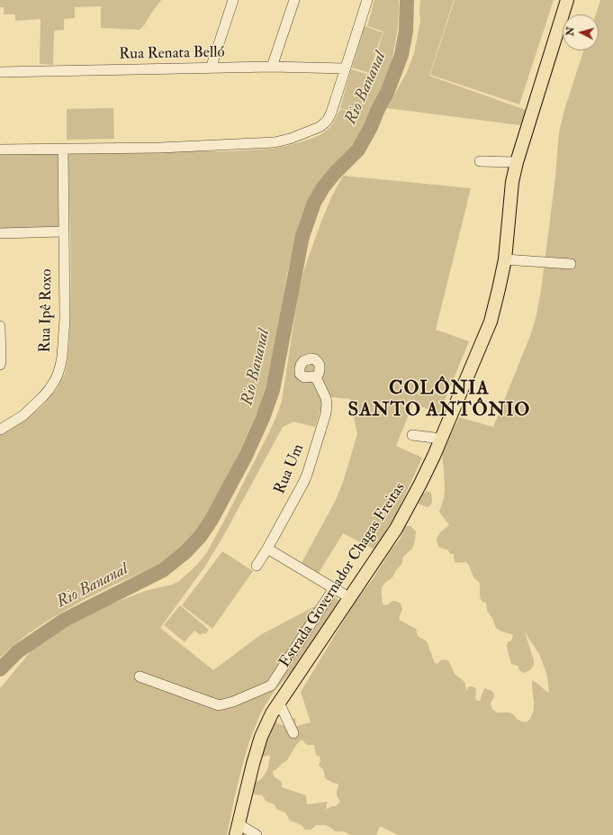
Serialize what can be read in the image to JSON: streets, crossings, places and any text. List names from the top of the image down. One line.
{"streets":{"main road":["Estrada Governador Chagas Freitas"],"street":["Rua Renata Belló","Rua Ipê Roxo","Rua Um"]},"districts":["COLÔNIA SANTO ANTÔNIO"],"water":["Rio Bananal"],"north":"left"}
